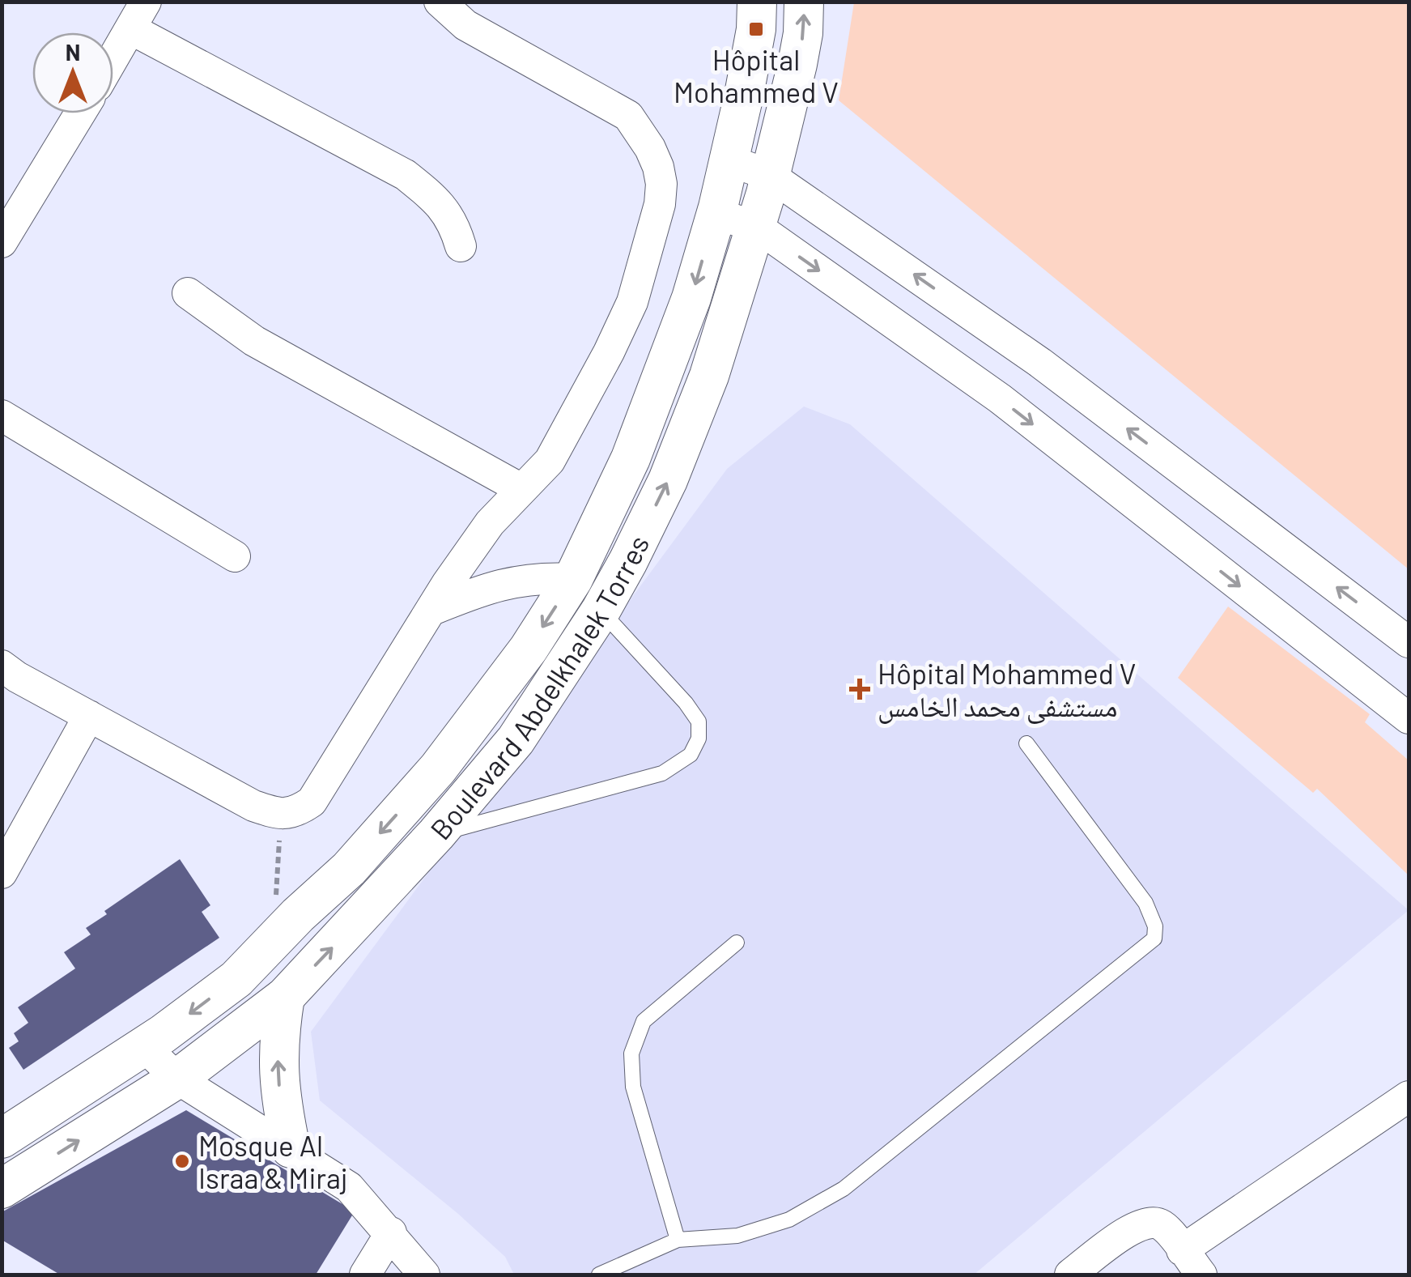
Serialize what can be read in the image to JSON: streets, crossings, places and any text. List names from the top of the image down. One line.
{"streets":{"street":["Boulevard Abdelkhalek Torres"]},"places":{"transit":["Hôpital Mohammed V"],"health":["Hôpital Mohammed V مستشفى محمد الخامس"],"other":["Mosque Al Israa & Miraj"]},"north":"top"}
